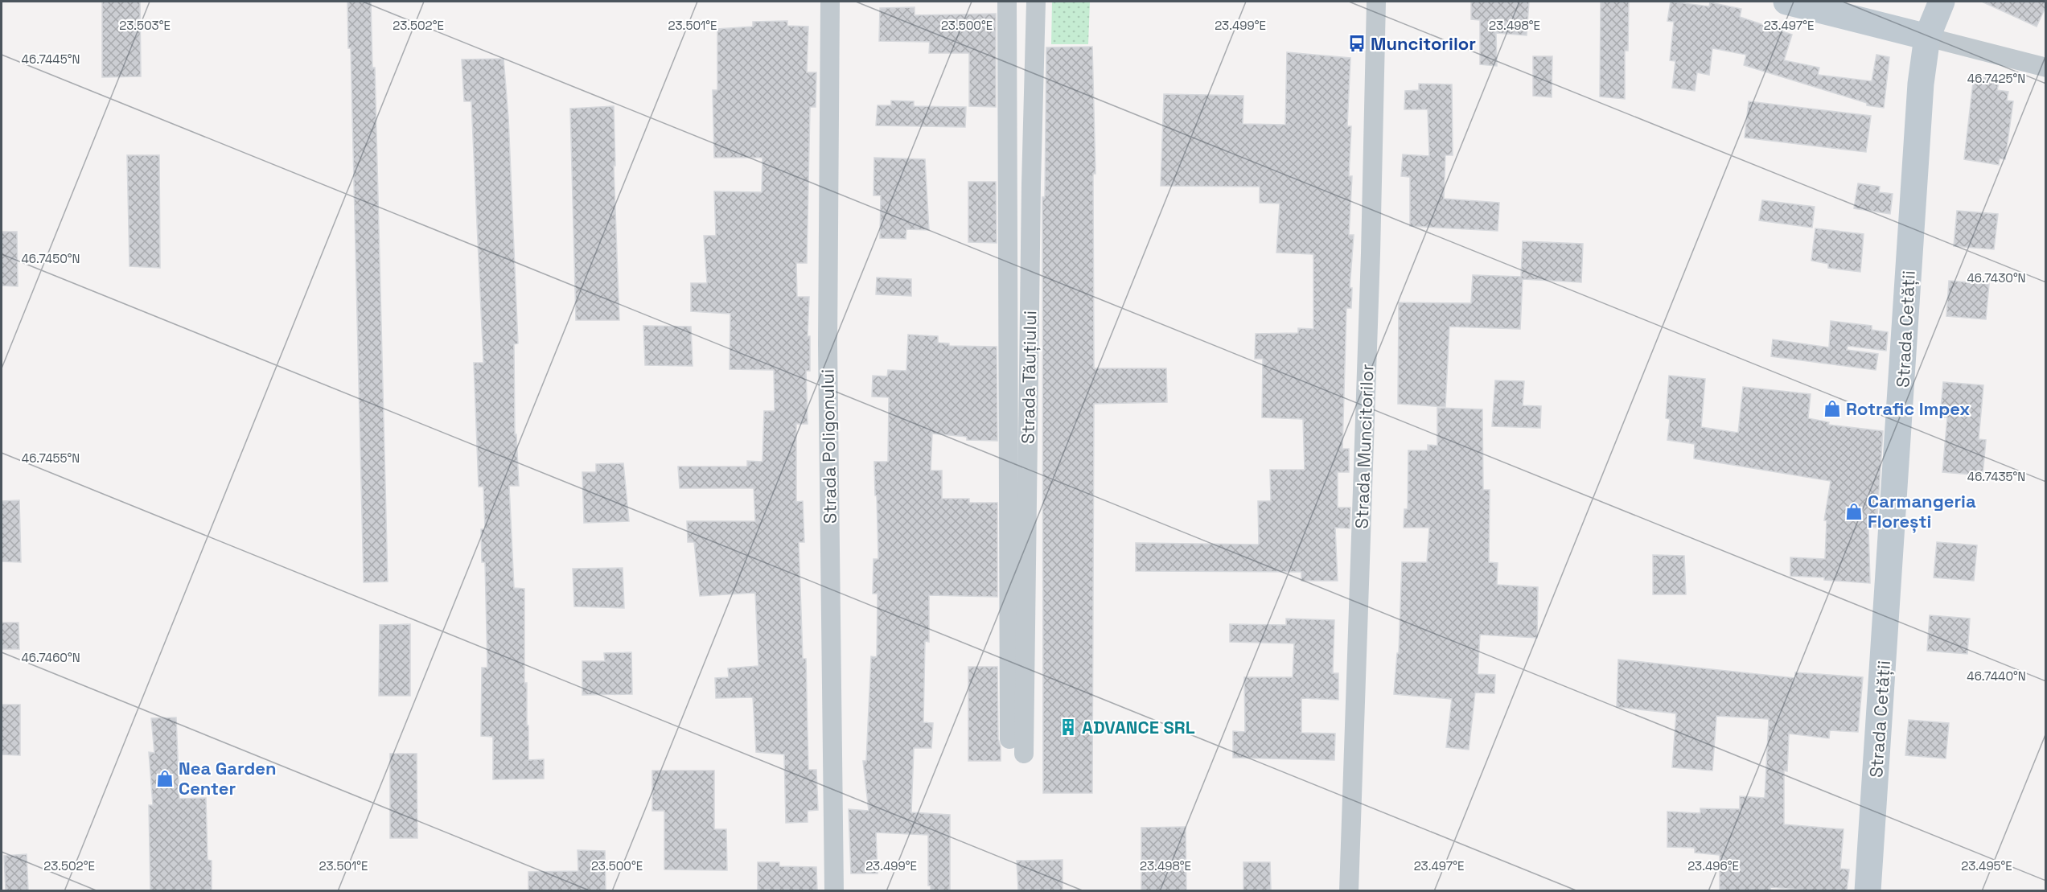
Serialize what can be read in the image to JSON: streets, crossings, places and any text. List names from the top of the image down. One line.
{"streets":{"main road":["Strada Cetății"],"street":["Strada Tăuțiului","Strada Poligonului","Strada Muncitorilor"]},"places":{"bus stop":["Muncitorilor"],"shop":["Rotrafic Impex","Carmangeria Florești","Nea Garden Center"],"building":["ADVANCE SRL"]},"coordinates":["23.497°E","23.503°E","23.502°E","23.501°E","23.500°E","23.499°E","23.498°E","46.7445°N","46.7425°N","46.7450°N","46.7430°N","46.7455°N","46.7435°N","46.7460°N","46.7440°N","23.496°E","23.495°E"]}
